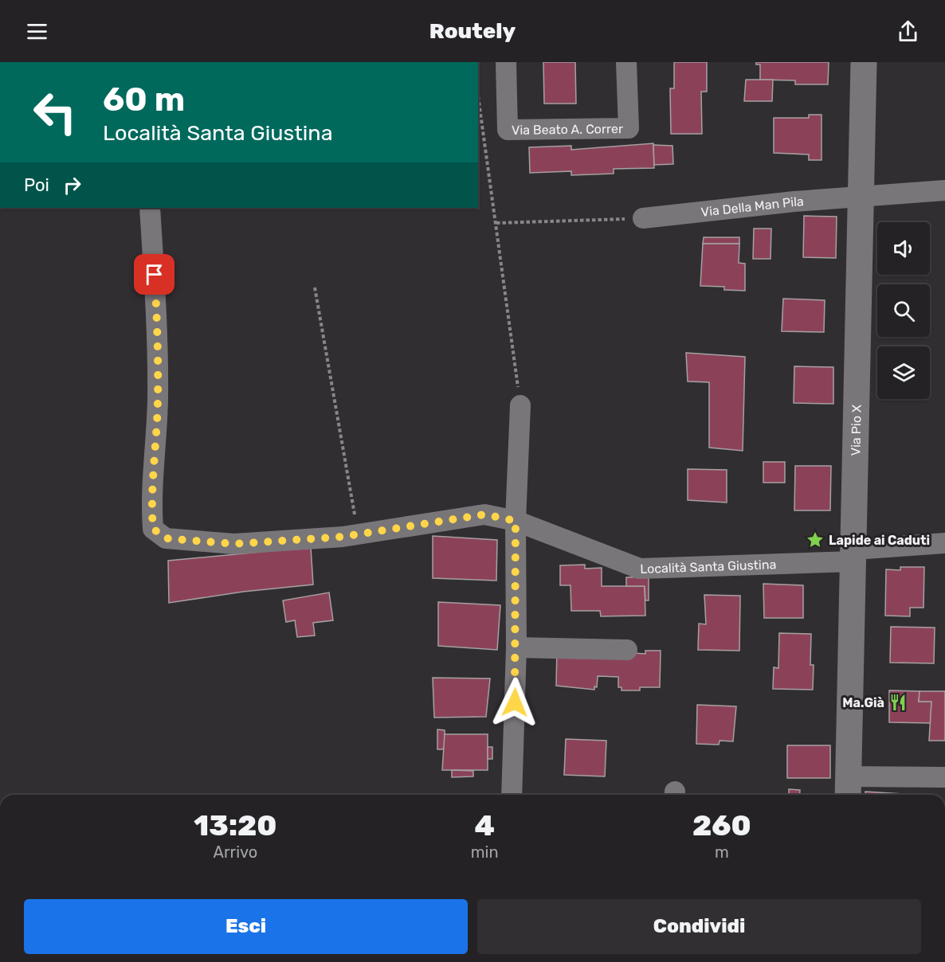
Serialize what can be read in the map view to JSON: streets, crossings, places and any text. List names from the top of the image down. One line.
{"streets":{"street":["Via Beato A. Correr","Via Della Man Pila","Via Pio X","Località Santa Giustina"]},"crossings":[["Via Della Man Pila","Via Pio X"],["Via Pio X","Località Santa Giustina"]],"places":{"place":["Lapide ai Caduti"],"restaurant":["Ma.Già"]},"page":{"header":"Routely","turn":["60 m","Località Santa Giustina"],"then":"Poi","eta":["13:20","Arrivo","4","min","260","m"],"buttons":["Esci","Condividi"]}}
